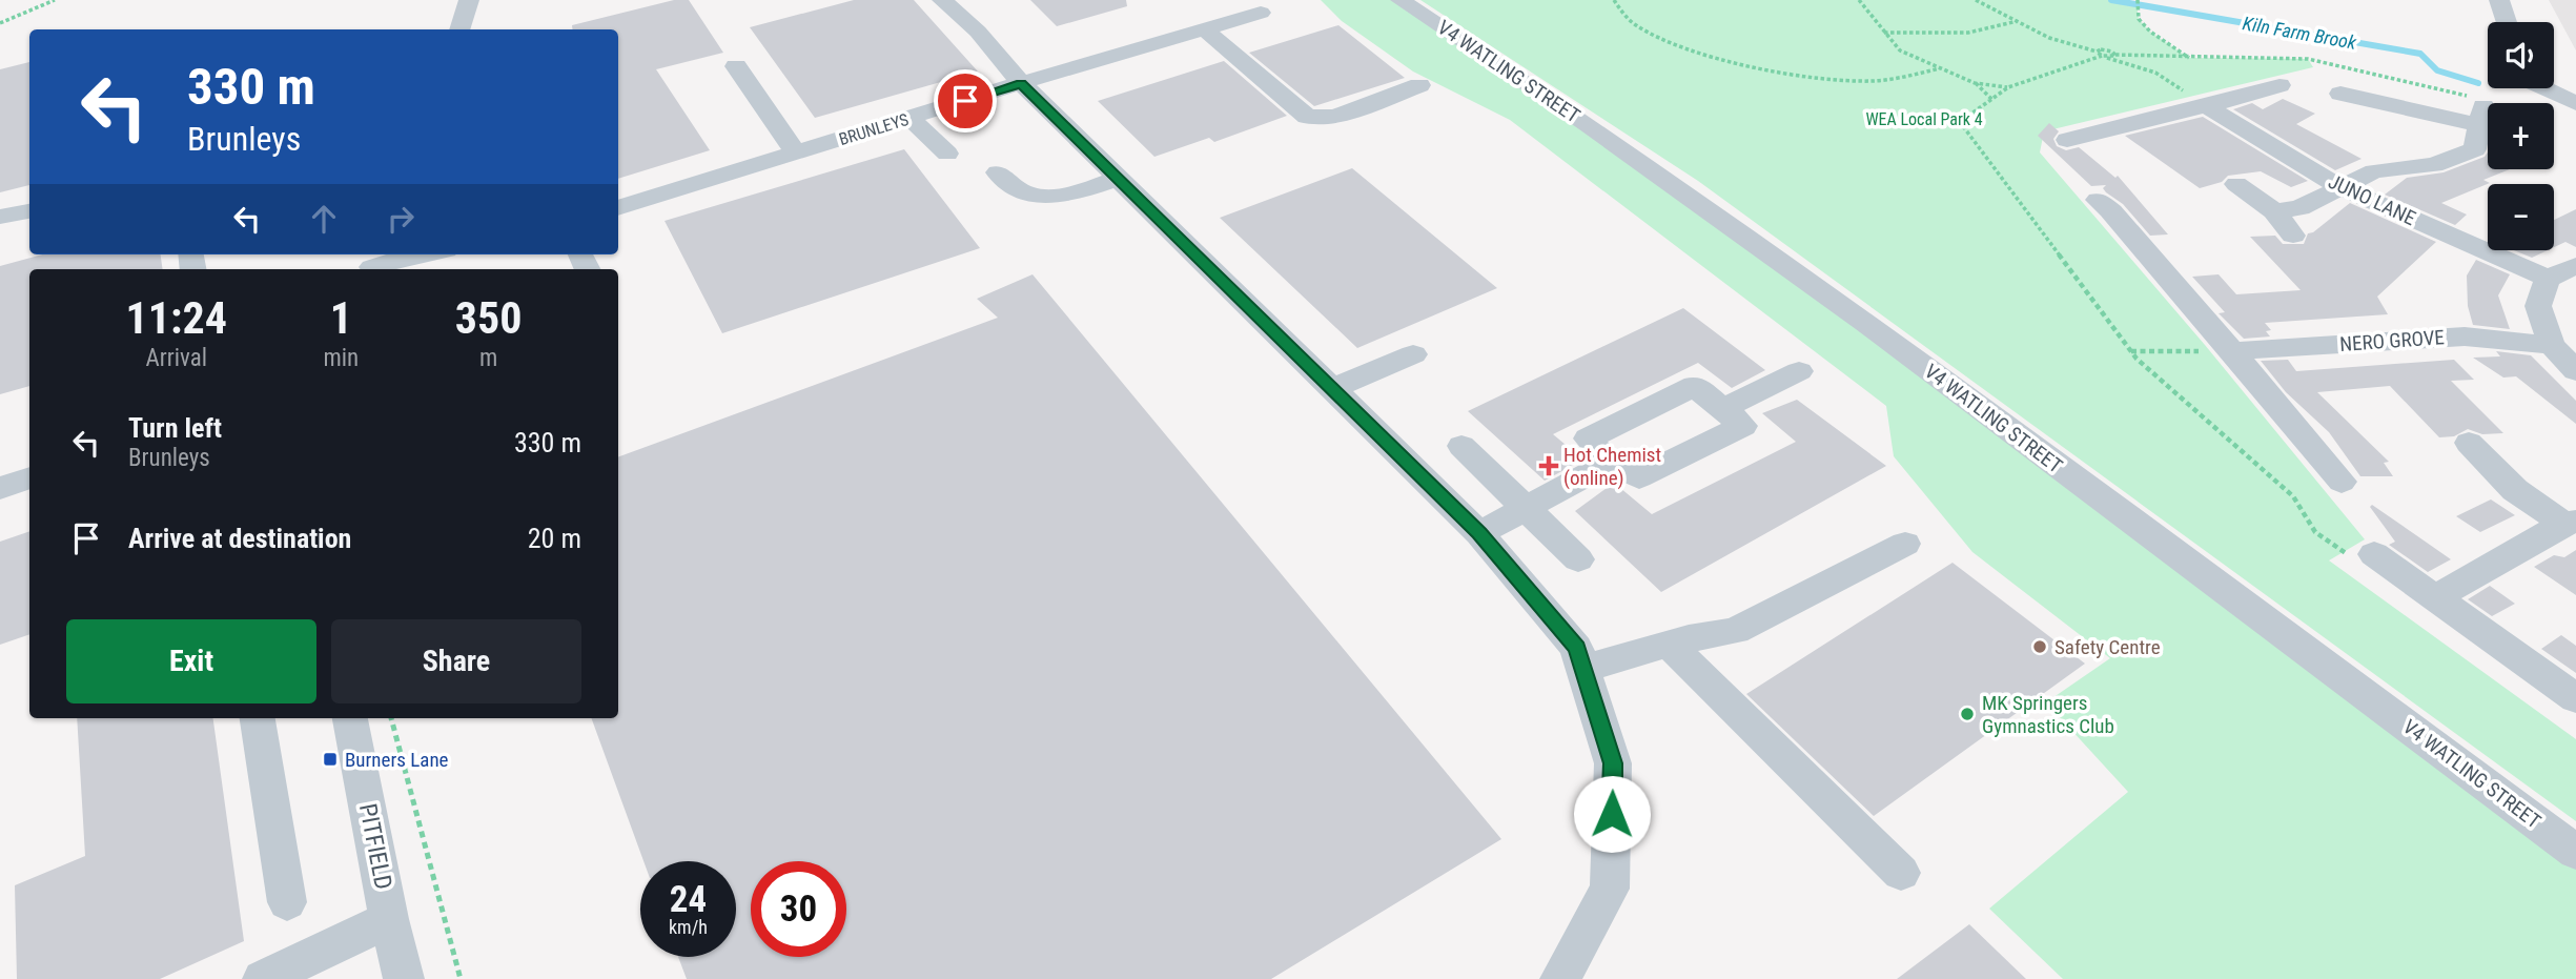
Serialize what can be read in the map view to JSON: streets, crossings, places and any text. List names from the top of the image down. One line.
{"streets":{"street":["V4 WATLING STREET","BRUNLEYS","JUNO LANE","NERO GROVE","PITFIELD"]},"water":["Kiln Farm Brook"],"parks":["WEA Local Park 4"],"places":{"health":["Hot Chemist (online)"],"other":["Safety Centre","MK Springers Gymnastics Club"],"transit":["Burners Lane"]},"page":{"map_buttons":["+","−"],"turn":["330 m","Brunleys"],"eta":["11:24","Arrival","1","min","350","m"],"list":[{"name":"Turn left","note":"Brunleys","value":"330 m"},{"name":"Arrive at destination","value":"20 m"}],"buttons":["Exit","Share"],"speed":"24 km/h","limit":"30"}}
